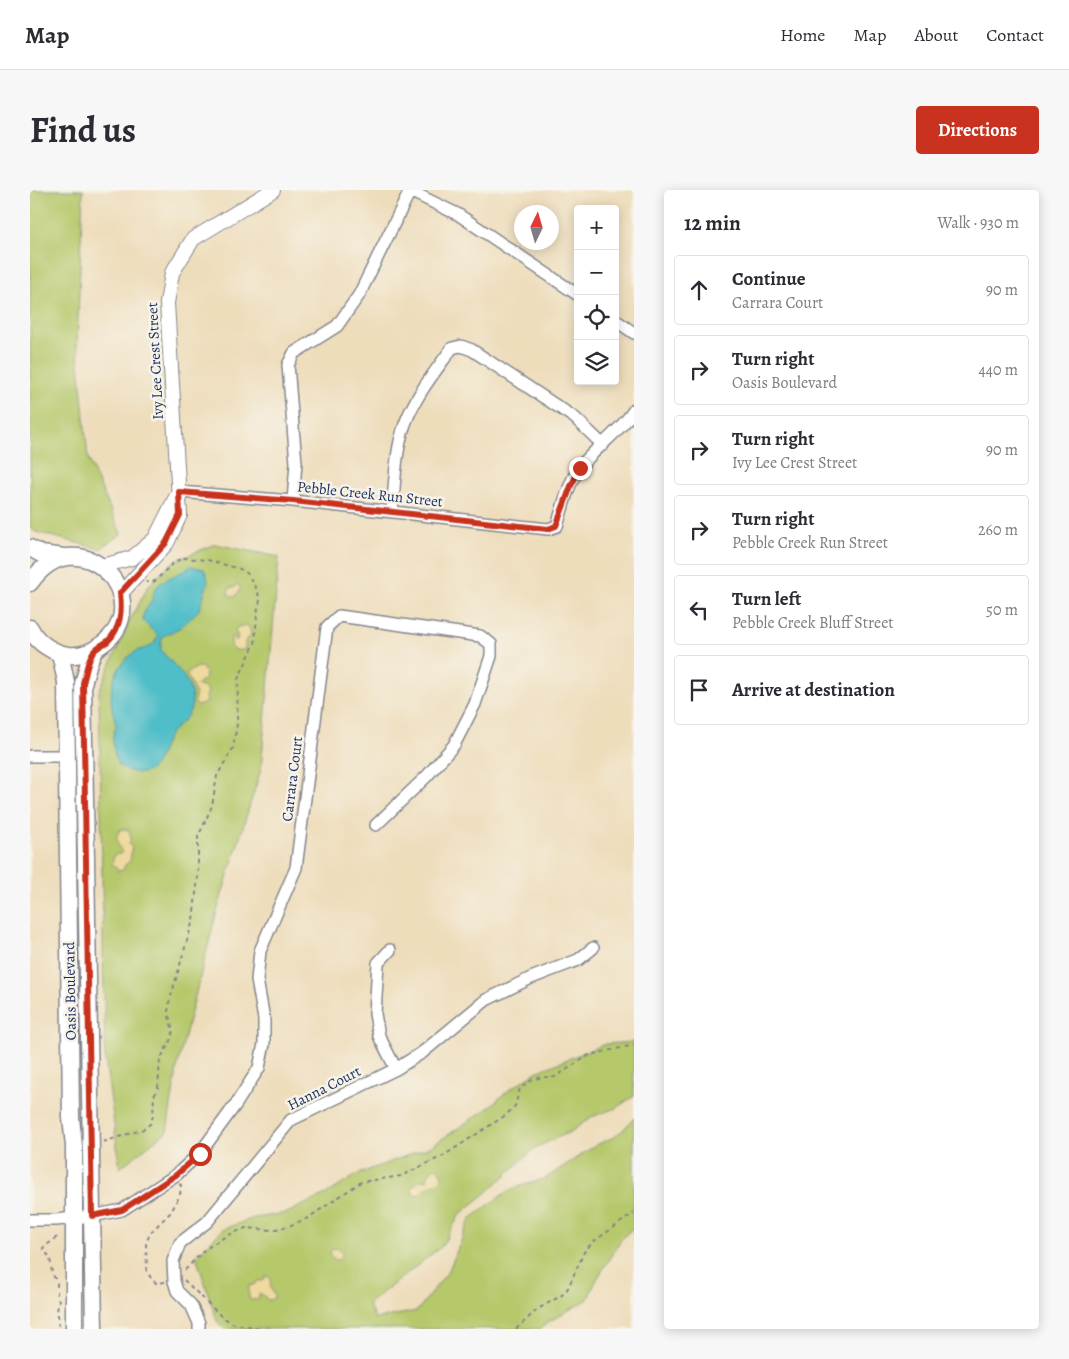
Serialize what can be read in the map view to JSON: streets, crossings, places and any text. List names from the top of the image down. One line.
{"streets":{"main road":["Oasis Boulevard"],"street":["Ivy Lee Crest Street","Pebble Creek Run Street","Carrara Court","Hanna Court"]},"crossings":[["Ivy Lee Crest Street","Pebble Creek Run Street"],["Carrara Court","Oasis Boulevard"]],"north":"top","page":{"header":"Map","nav":["Home","Map","About","Contact"],"title":"Find us","buttons":"Directions","heading":["12 min","Walk · 930 m"],"map_buttons":["+","−"],"list":[["Continue","Carrara Court","90 m"],["Turn right","Oasis Boulevard","440 m"],["Turn right","Ivy Lee Crest Street","90 m"],["Turn right","Pebble Creek Run Street","260 m"],["Turn left","Pebble Creek Bluff Street","50 m"],"Arrive at destination"]}}
